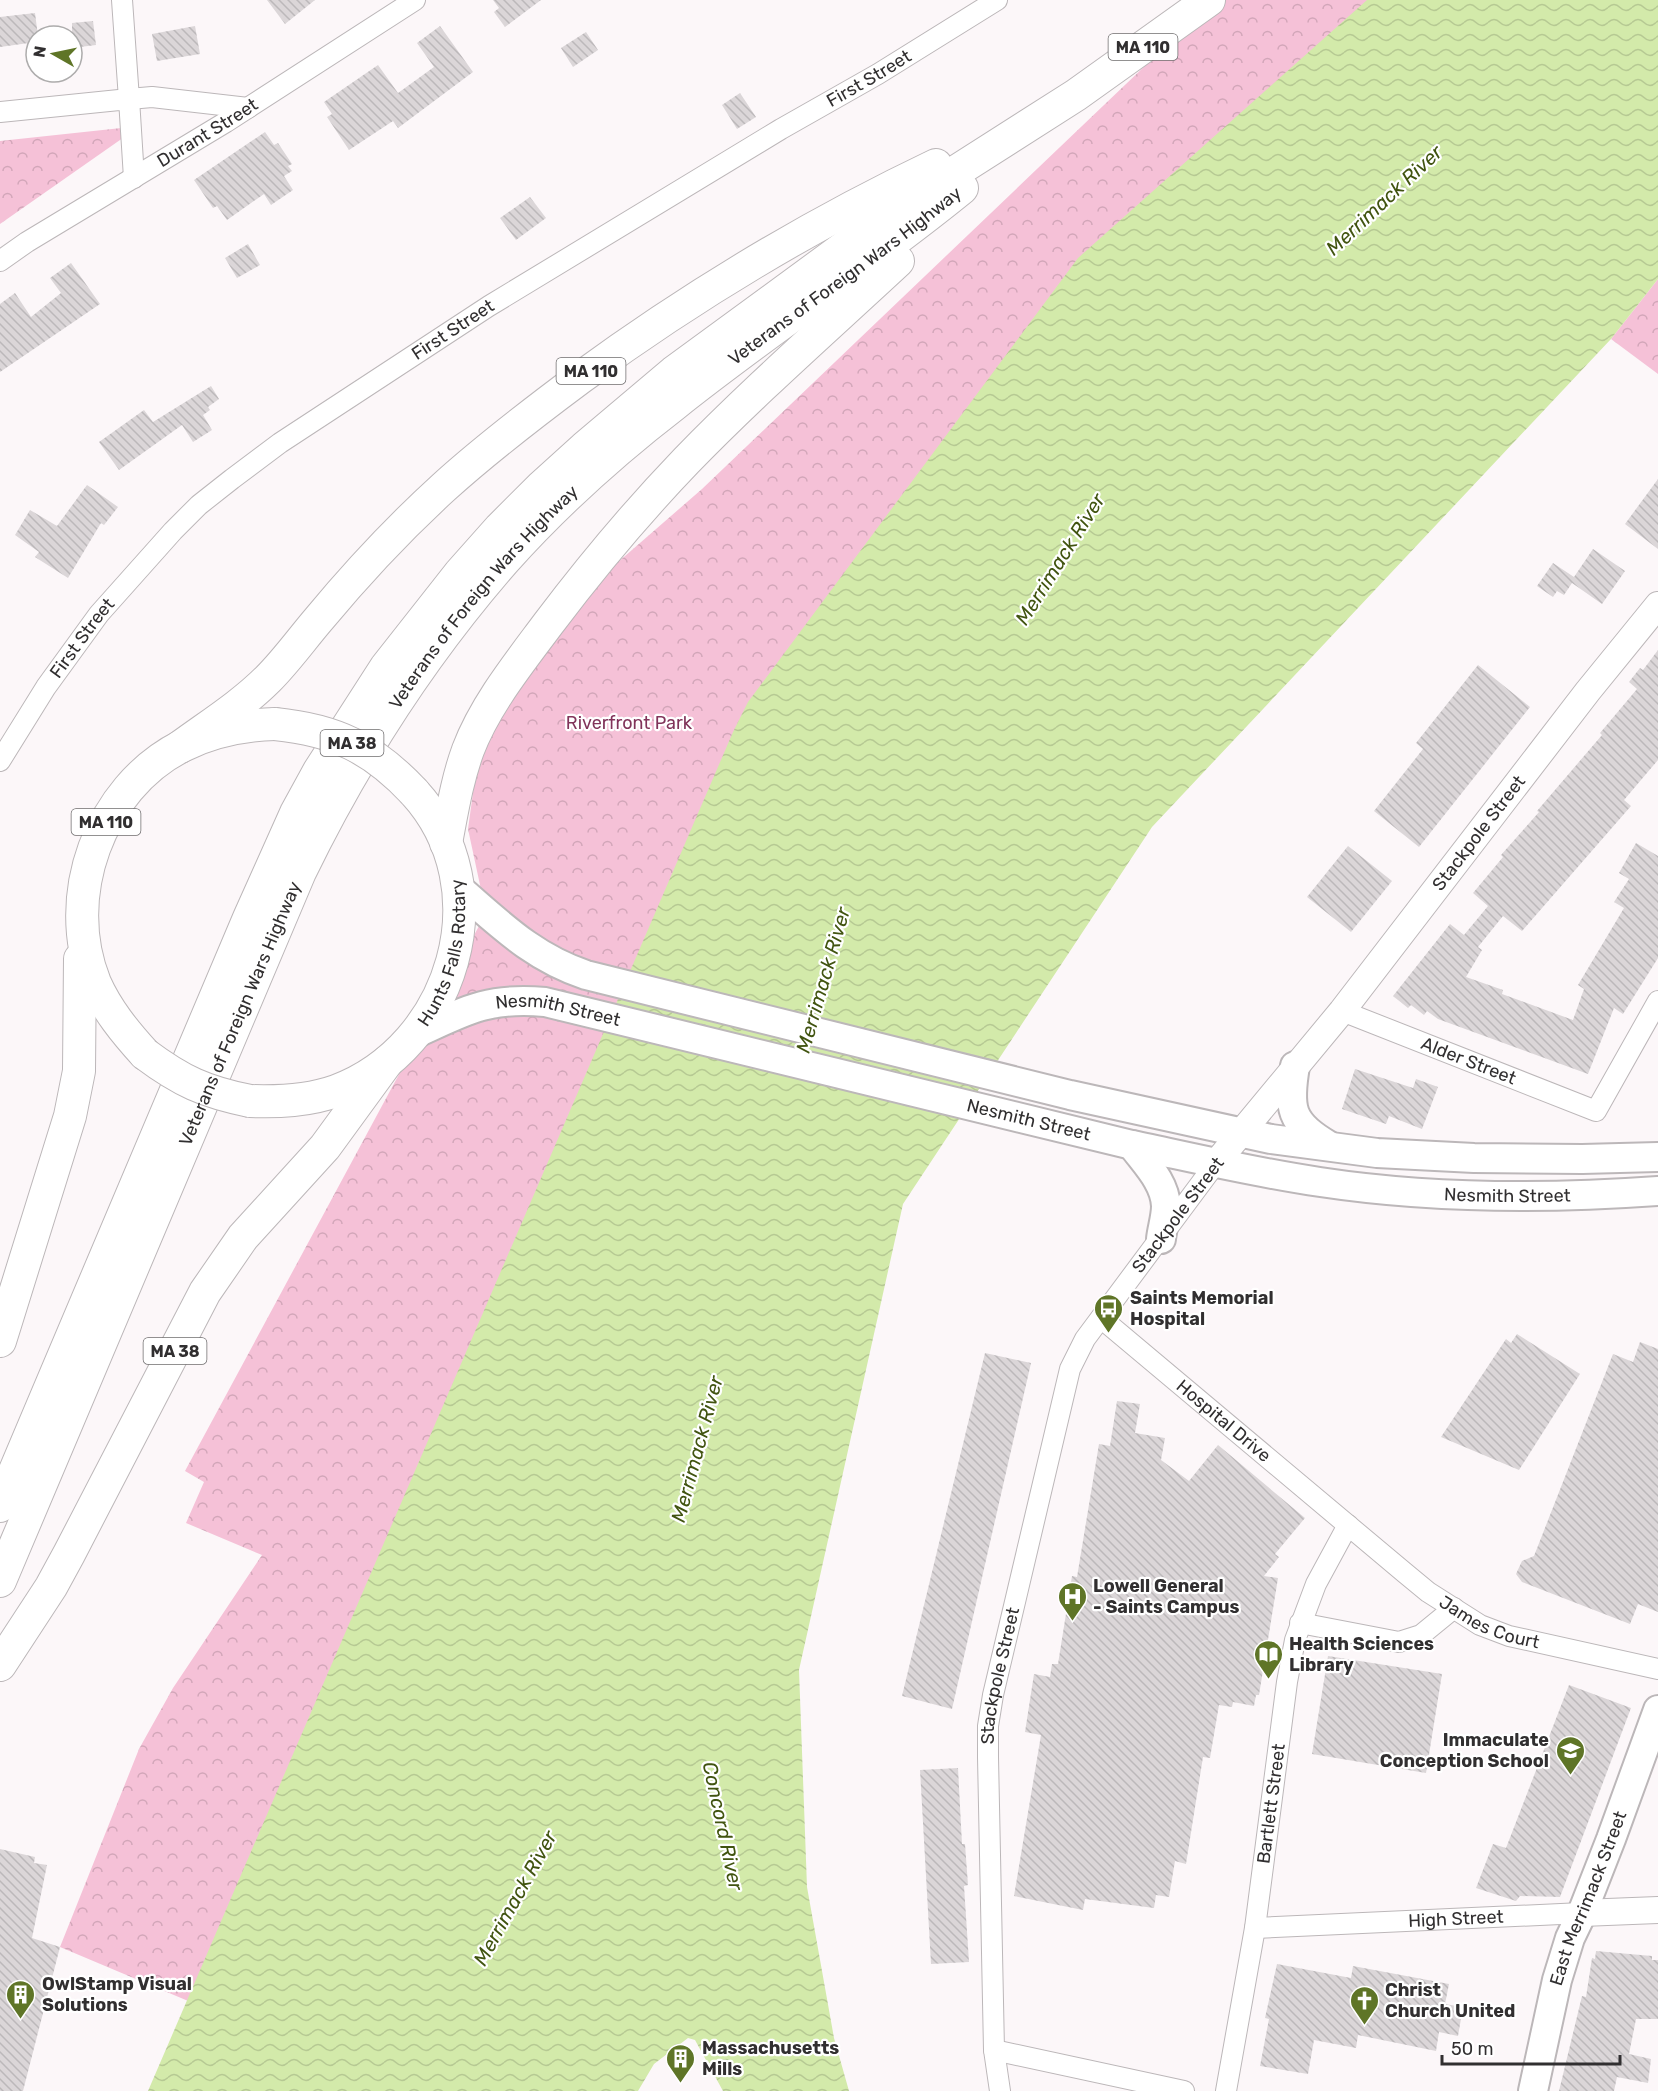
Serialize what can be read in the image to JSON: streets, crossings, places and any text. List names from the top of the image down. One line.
{"streets":{"main road":["MA 110","Veterans of Foreign Wars Highway","MA 38","Hunts Falls Rotary","Nesmith Street","East Merrimack Street"],"street":["First Street","Durant Street","Stackpole Street","Alder Street","Hospital Drive","James Court","Bartlett Street","High Street"]},"crossings":[["MA 110","Veterans of Foreign Wars Highway"],["MA 110","Hunts Falls Rotary"],["MA 38","Hunts Falls Rotary"],["Stackpole Street","Nesmith Street"],["Stackpole Street","Alder Street"],["Stackpole Street","Hospital Drive"],["Hunts Falls Rotary","Nesmith Street"],["Hospital Drive","James Court"],["Hospital Drive","Bartlett Street"],["James Court","Bartlett Street"],["Bartlett Street","High Street"],["East Merrimack Street","High Street"]],"water":["Merrimack River","Concord River"],"parks":["Riverfront Park"],"places":{"bus stop":["Saints Memorial Hospital"],"hospital":["Lowell General - Saints Campus"],"library":["Health Sciences Library"],"school or university":["Immaculate Conception School"],"building":["OwlStamp Visual Solutions","Massachusetts Mills"],"church":["Christ Church United"]},"scale_bar":"50 m","north":"left"}
